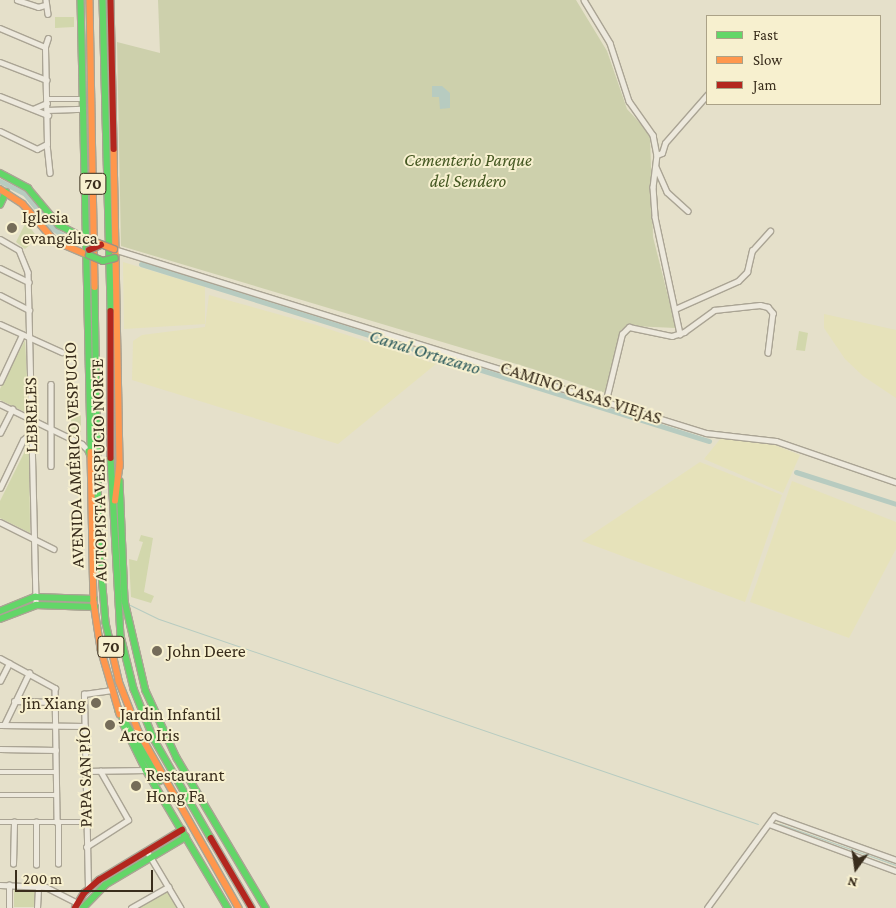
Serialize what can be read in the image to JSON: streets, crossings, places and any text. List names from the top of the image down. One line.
{"streets":{"main road":["70","AVENIDA AMÉRICO VESPUCIO","AUTOPISTA VESPUCIO NORTE"],"street":["CAMINO CASAS VIEJAS","LEBRELES","PAPA SAN PÍO"]},"crossings":[["AVENIDA AMÉRICO VESPUCIO","PAPA SAN PÍO"]],"water":["Canal Ortuzano"],"parks":["Cementerio Parque del Sendero"],"places":["Iglesia evangélica","John Deere","Jin Xiang","Jardin Infantil Arco Iris","Restaurant Hong Fa"],"legend":["Fast","Slow","Jam"],"scale_bar":"200 m","north":"bottom"}
